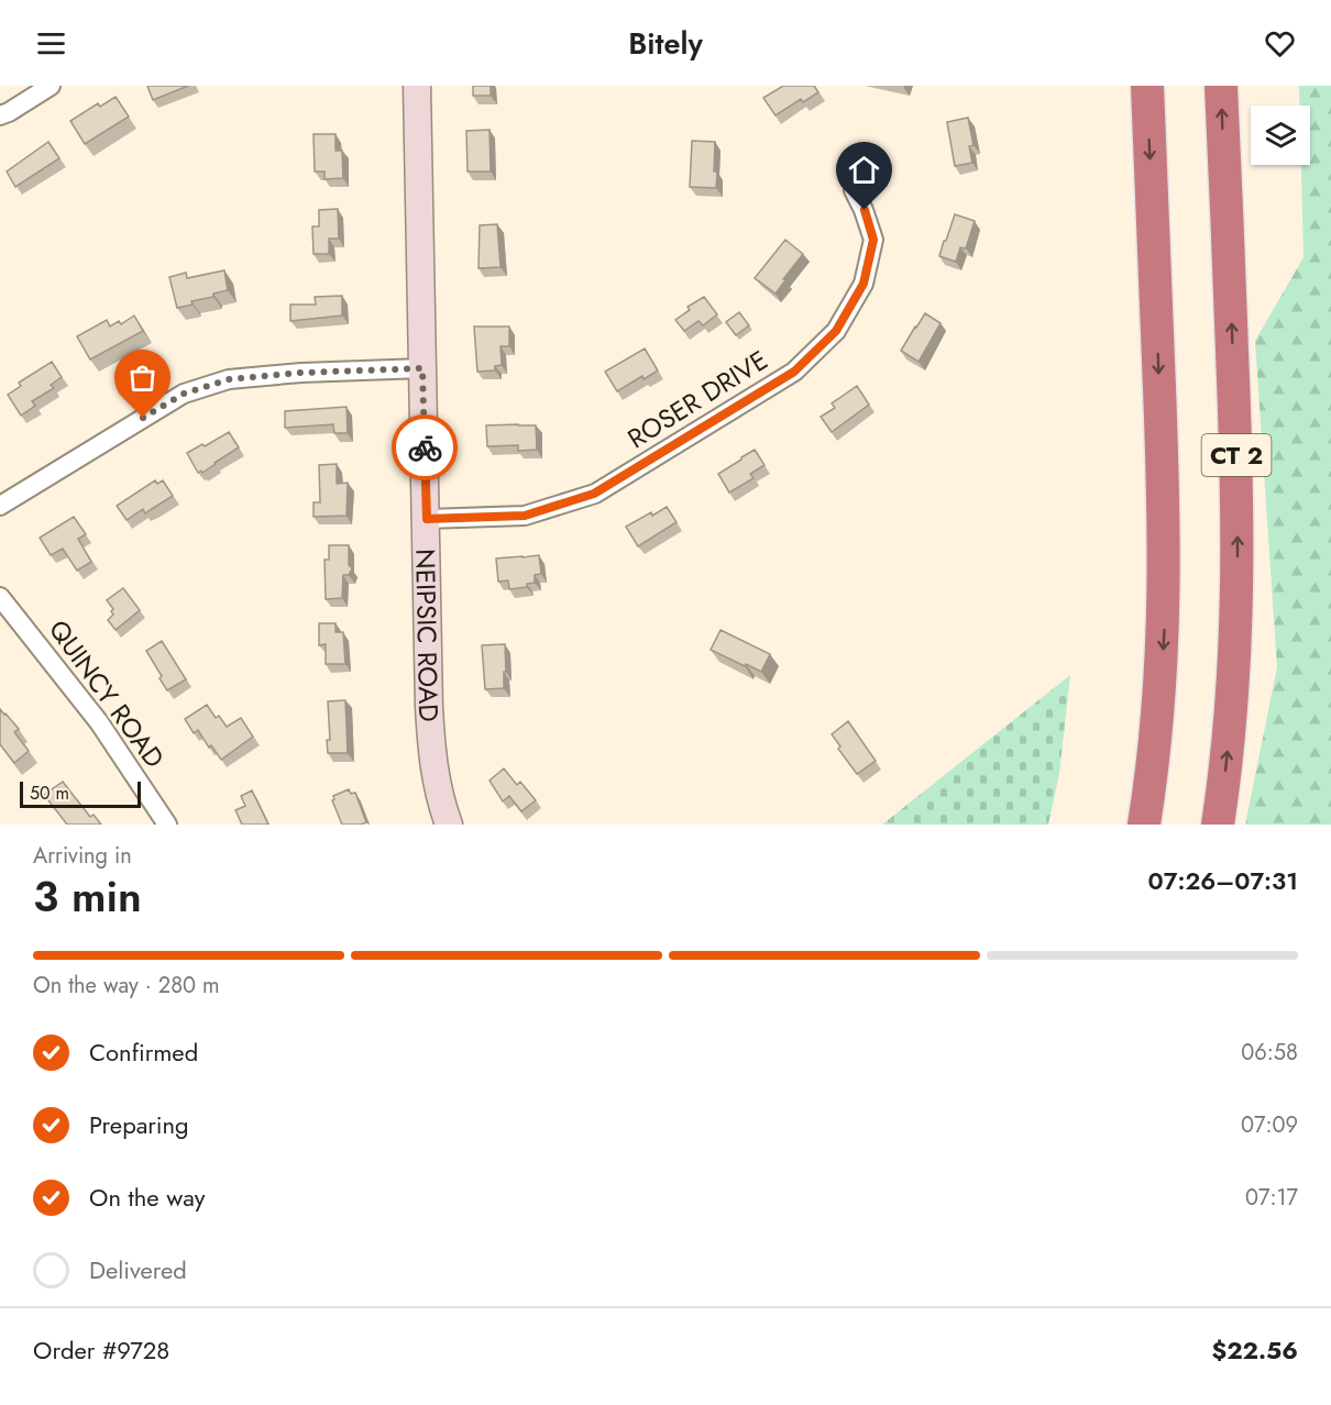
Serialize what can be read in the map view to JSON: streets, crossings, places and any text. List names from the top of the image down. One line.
{"streets":{"highway":["CT 2"],"street":["ROSER DRIVE","NEIPSIC ROAD","QUINCY ROAD"]},"crossings":[["ROSER DRIVE","NEIPSIC ROAD"]],"scale_bar":"50 m","page":{"header":"Bitely","scale":"50 m","heading":["3 min","Arriving in","07:26–07:31"],"panel":["Order #9728","$22.56"],"bar":"On the way · 280 m","list":[["Confirmed","06:58"],["Preparing","07:09"],["On the way","07:17"],"Delivered"]}}
